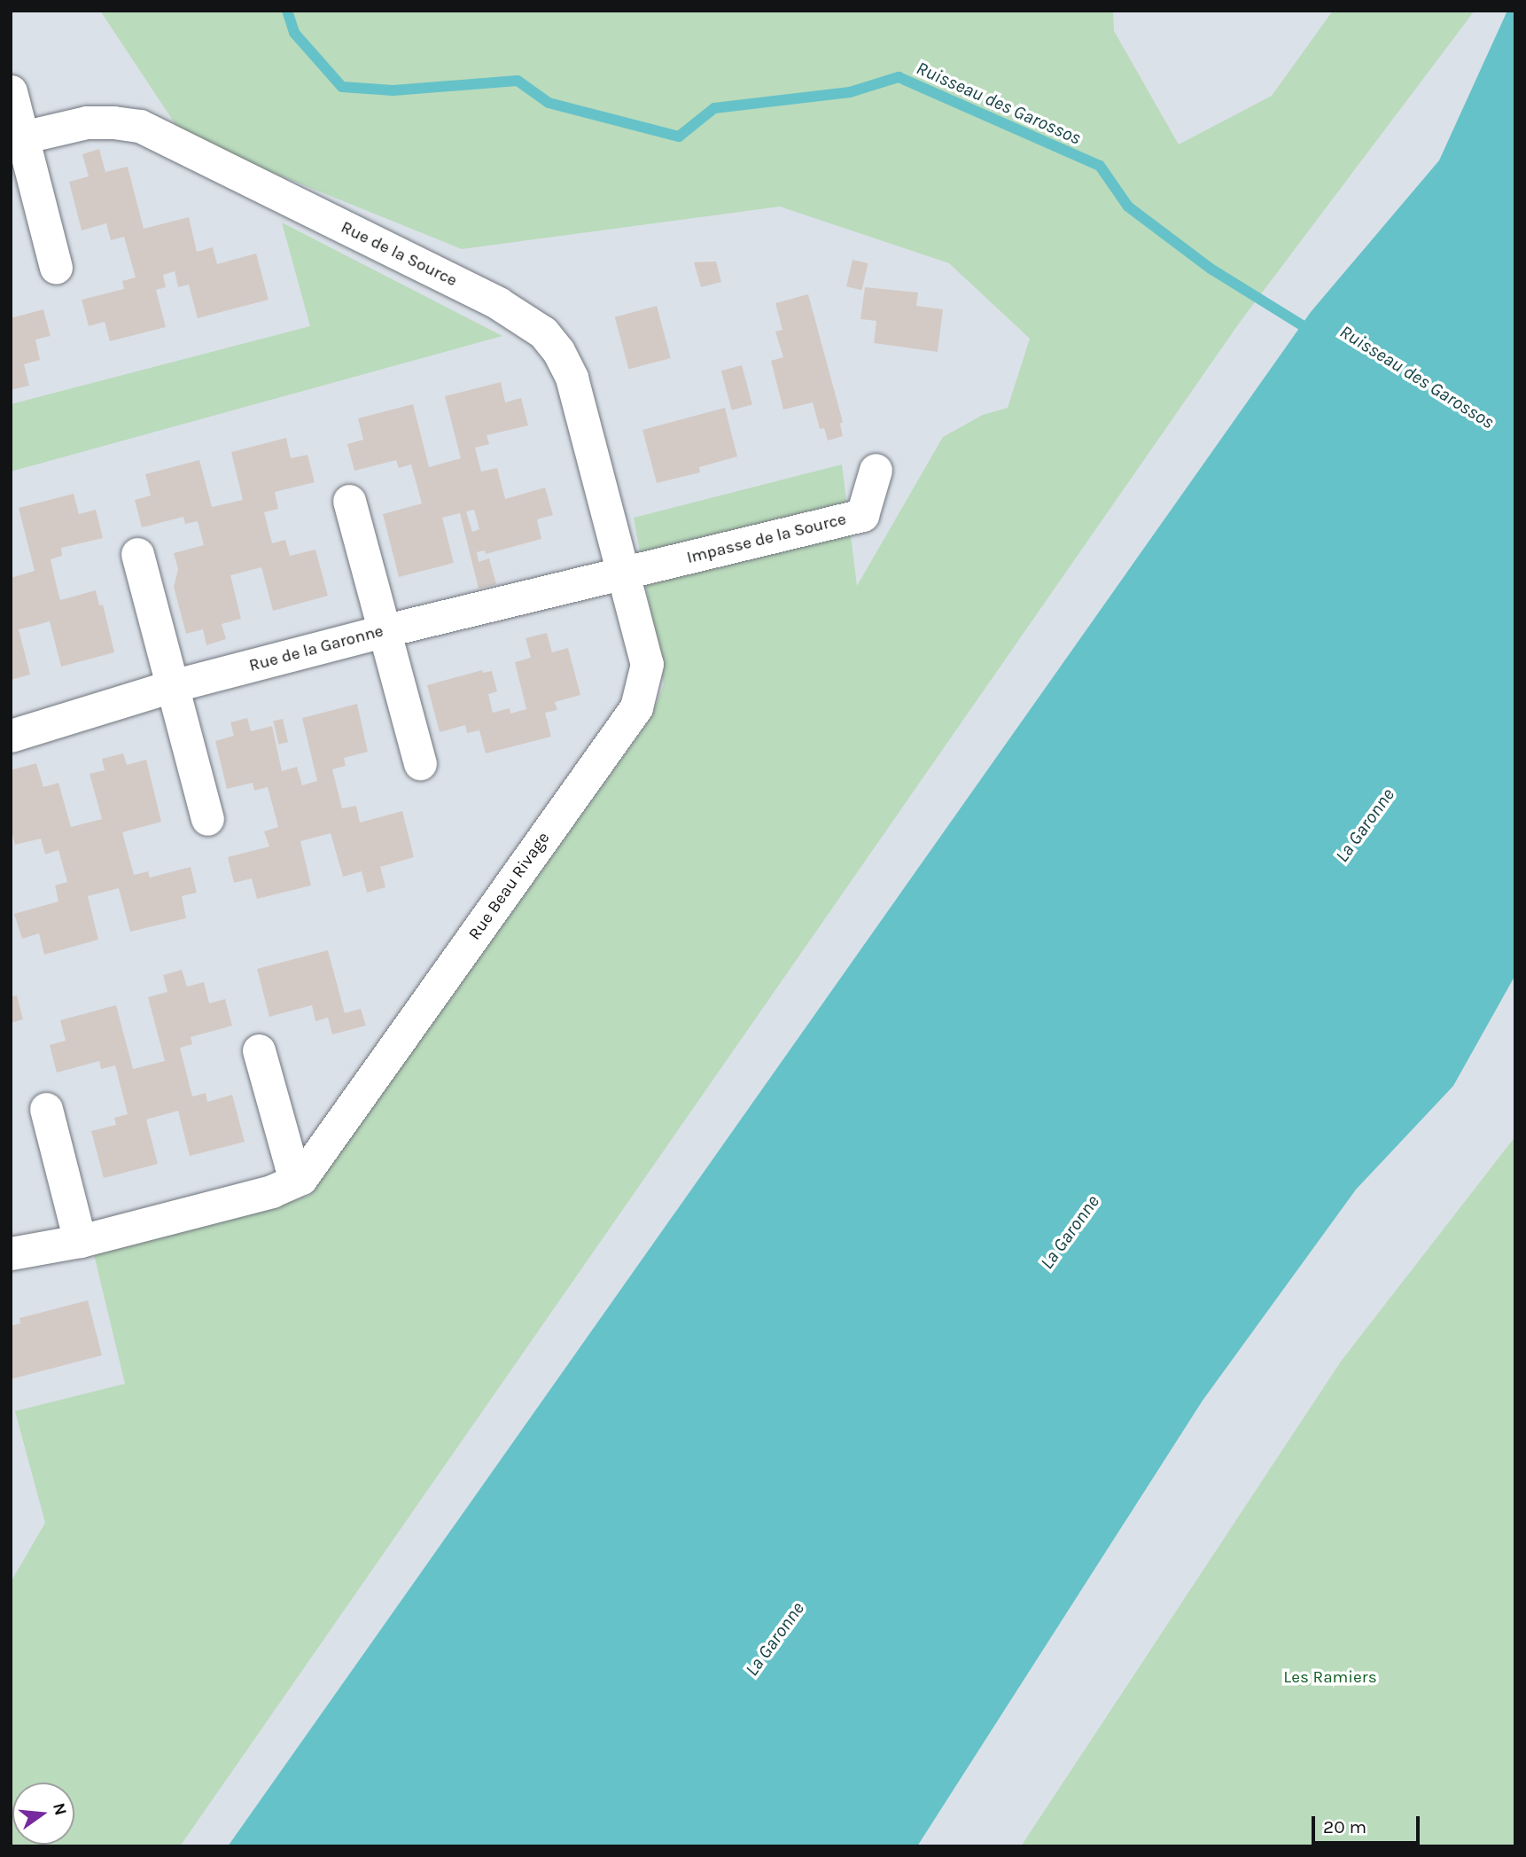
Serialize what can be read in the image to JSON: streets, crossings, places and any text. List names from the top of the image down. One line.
{"streets":{"street":["Rue de la Source","Impasse de la Source","Rue de la Garonne","Rue Beau Rivage"]},"crossings":[["Rue de la Source","Impasse de la Source"],["Rue de la Source","Rue de la Garonne"],["Rue de la Source","Rue Beau Rivage"],["Impasse de la Source","Rue de la Garonne"],["Impasse de la Source","Rue Beau Rivage"],["Rue de la Garonne","Rue Beau Rivage"]],"water":["Ruisseau des Garossos","La Garonne"],"parks":["Les Ramiers"],"scale_bar":"20 m","north":"right"}
